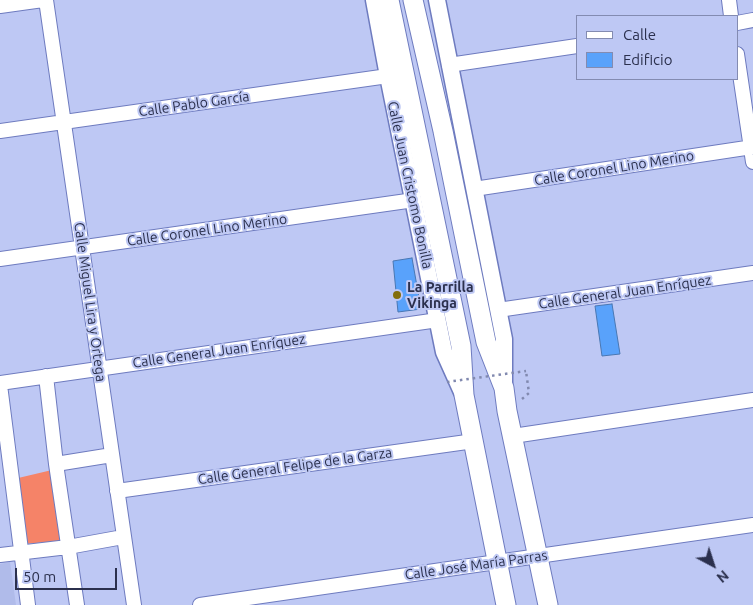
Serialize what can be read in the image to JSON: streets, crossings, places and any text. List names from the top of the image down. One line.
{"streets":{"main road":["Calle Juan Cristomo Bonilla"],"street":["Calle Pablo García","Calle Coronel Lino Merino","Calle General Juan Enríquez","Calle Miguel Lira y Ortega","Calle General Felipe de la Garza","Calle José María Parras"]},"crossings":[["Calle Pablo García","Calle Juan Cristomo Bonilla"],["Calle Pablo García","Calle Miguel Lira y Ortega"],["Calle Coronel Lino Merino","Calle Juan Cristomo Bonilla"],["Calle Coronel Lino Merino","Calle Miguel Lira y Ortega"],["Calle Juan Cristomo Bonilla","Calle General Juan Enríquez"],["Calle Juan Cristomo Bonilla","Calle General Felipe de la Garza"],["Calle Juan Cristomo Bonilla","Calle José María Parras"],["Calle General Juan Enríquez","Calle Miguel Lira y Ortega"],["Calle Miguel Lira y Ortega","Calle General Felipe de la Garza"]],"places":["La Parrilla Vikinga"],"legend":["Calle","Edificio"],"scale_bar":"50 m","north":"bottom right"}
